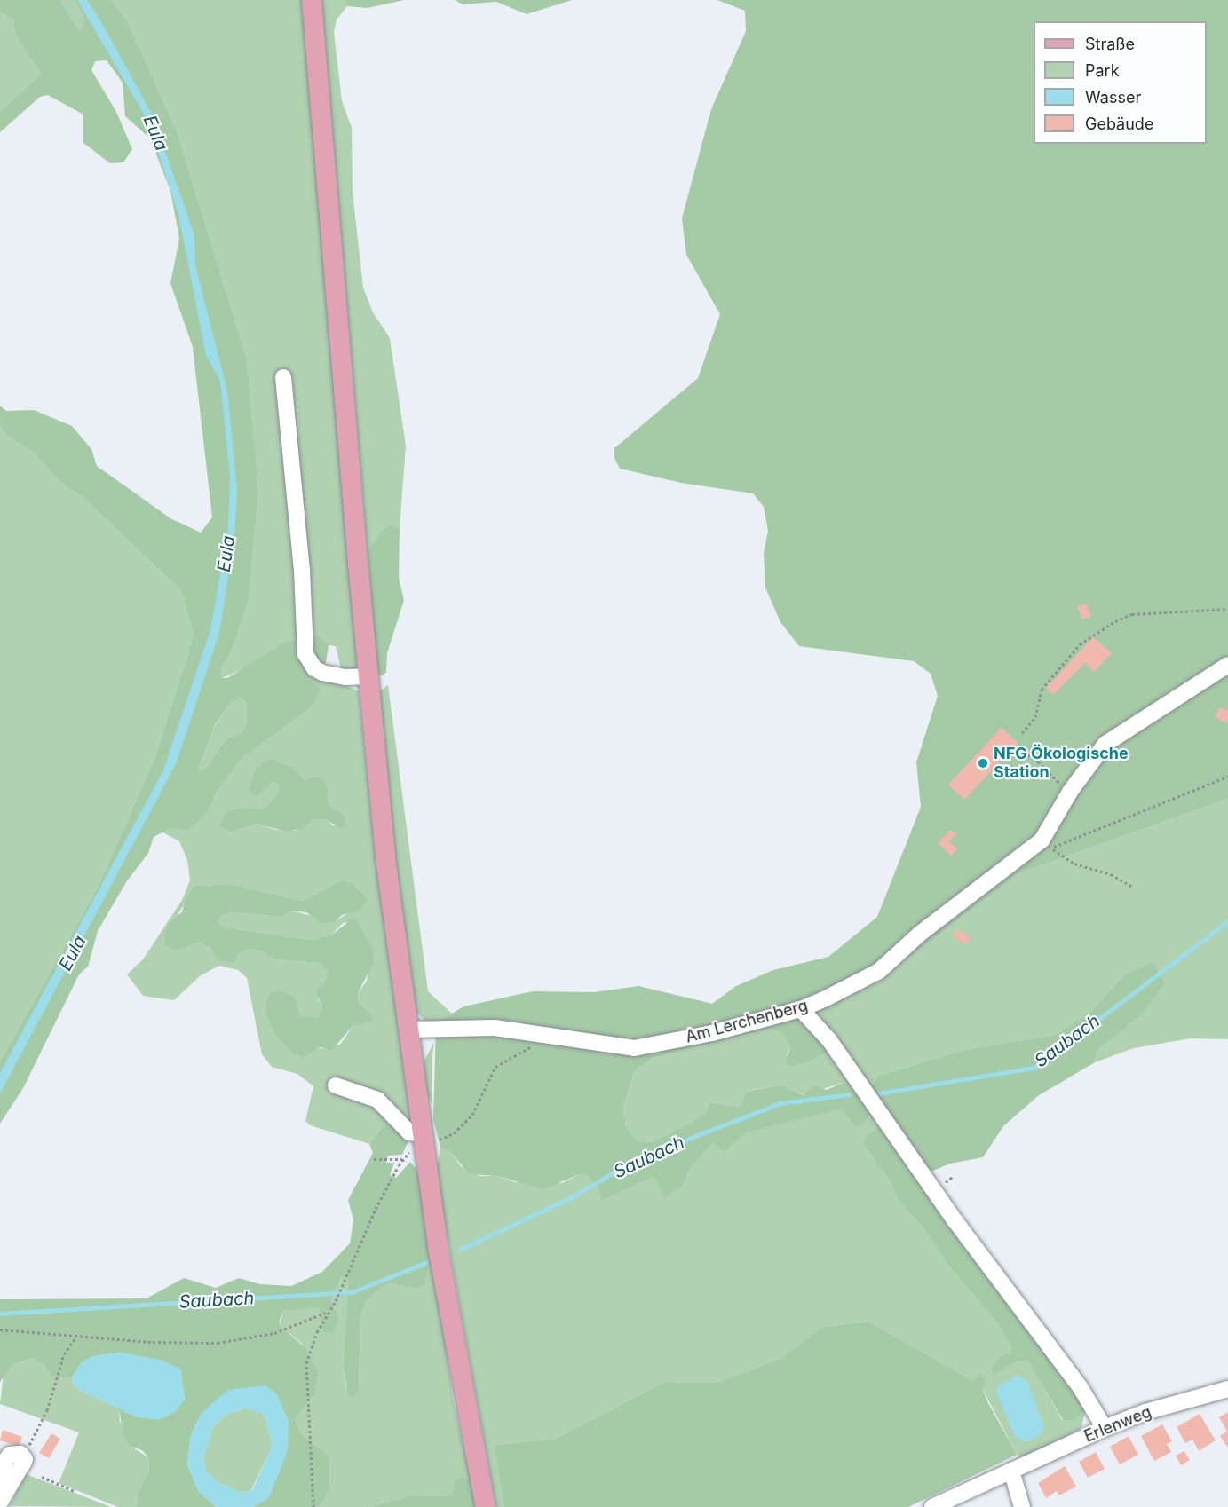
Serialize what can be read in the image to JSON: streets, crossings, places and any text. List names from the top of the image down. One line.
{"streets":{"street":["Am Lerchenberg","Erlenweg"]},"water":["Eula","Saubach"],"places":["NFG Ökologische Station"],"legend":["Straße","Park","Wasser","Gebäude"]}
